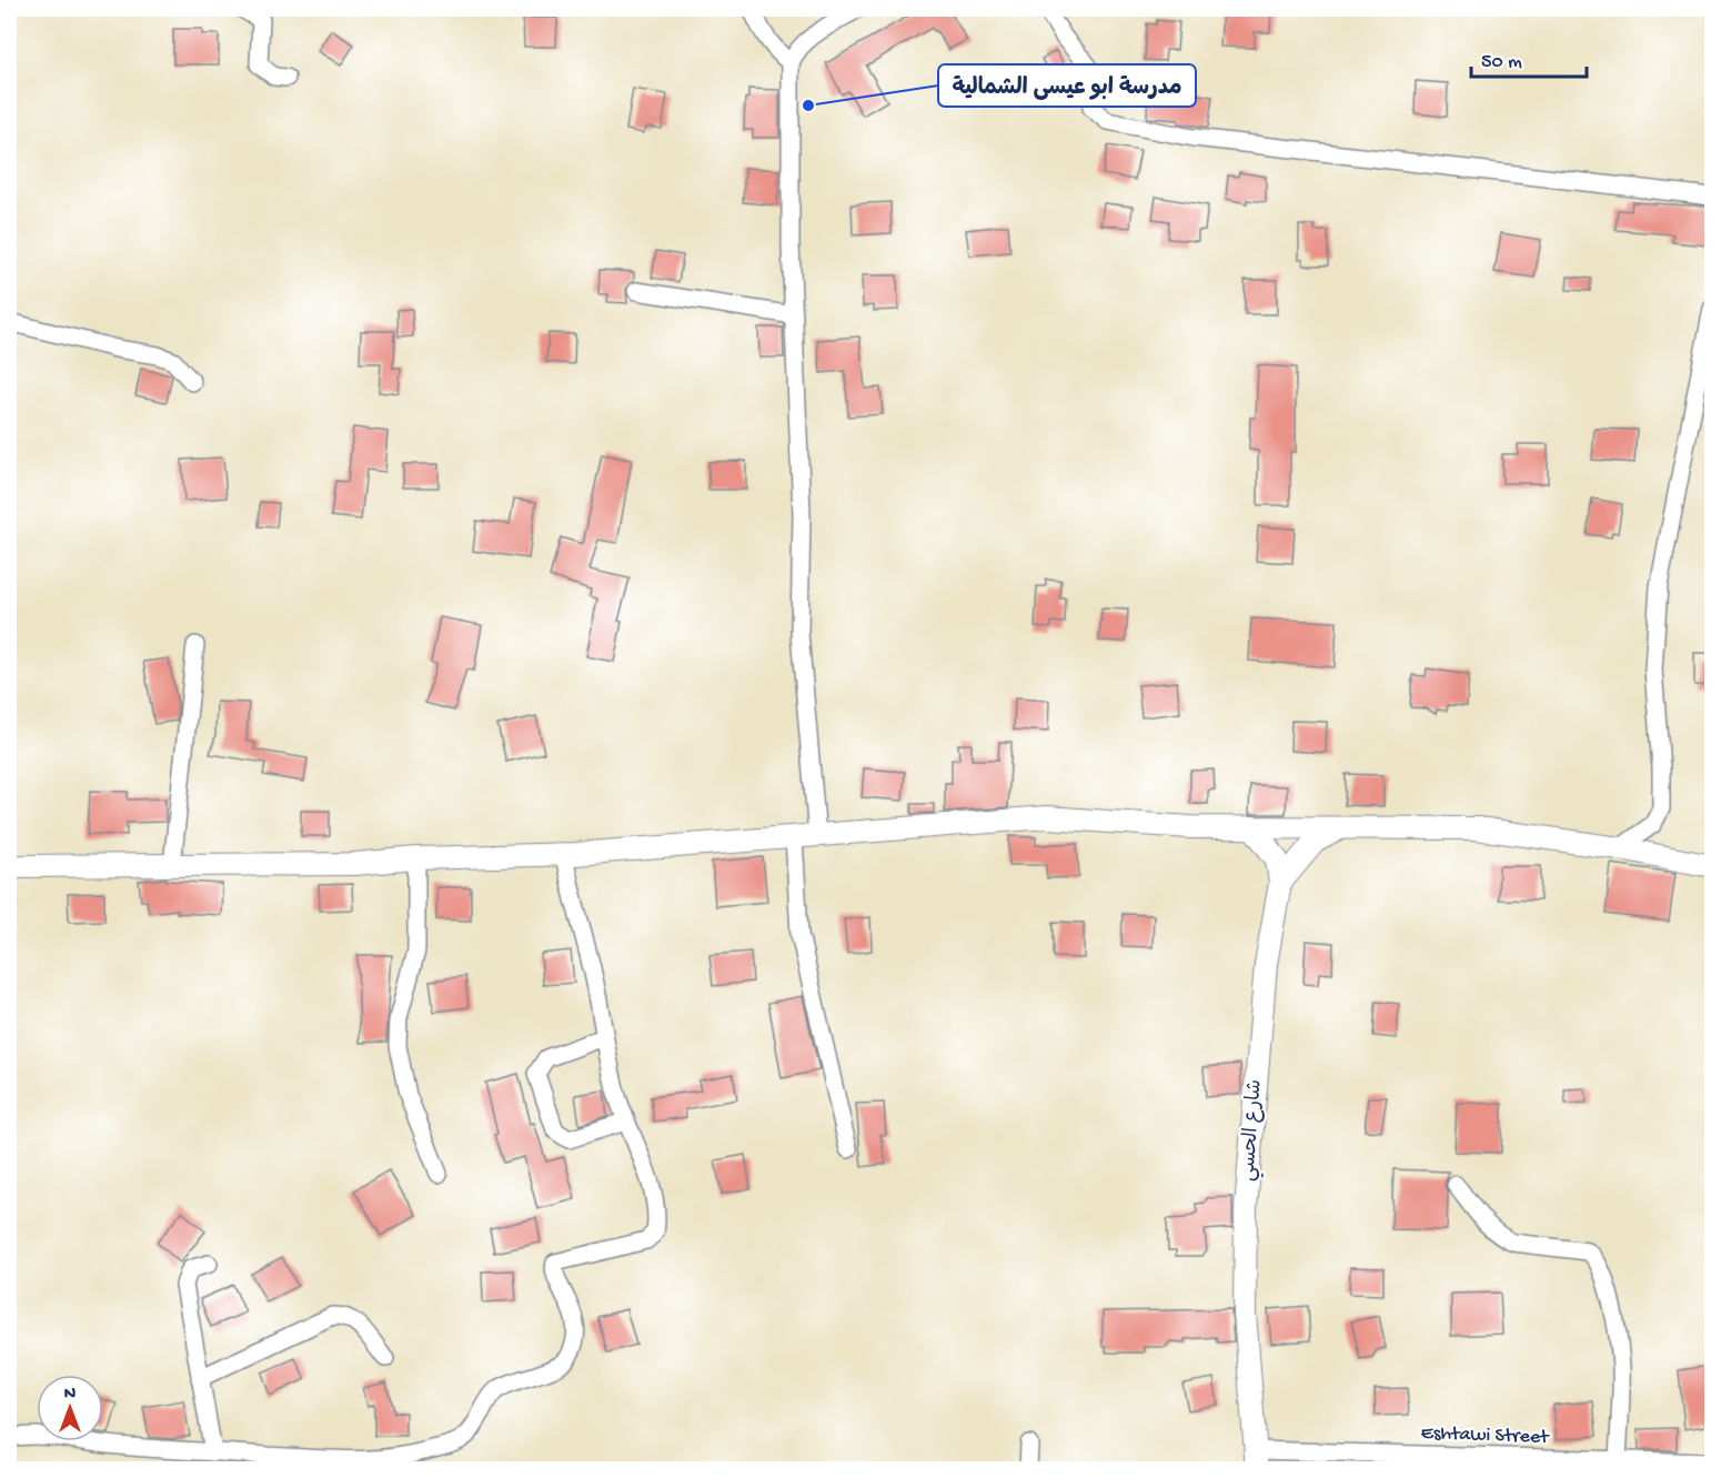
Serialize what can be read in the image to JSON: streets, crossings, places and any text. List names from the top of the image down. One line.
{"streets":{"street":["شارع الحسي","Eshtawi Street"]},"crossings":[["شارع الحسي","Eshtawi Street"]],"places":["مدرسة ابو عيسى الشمالية"],"scale_bar":"50 m","north":"top"}
